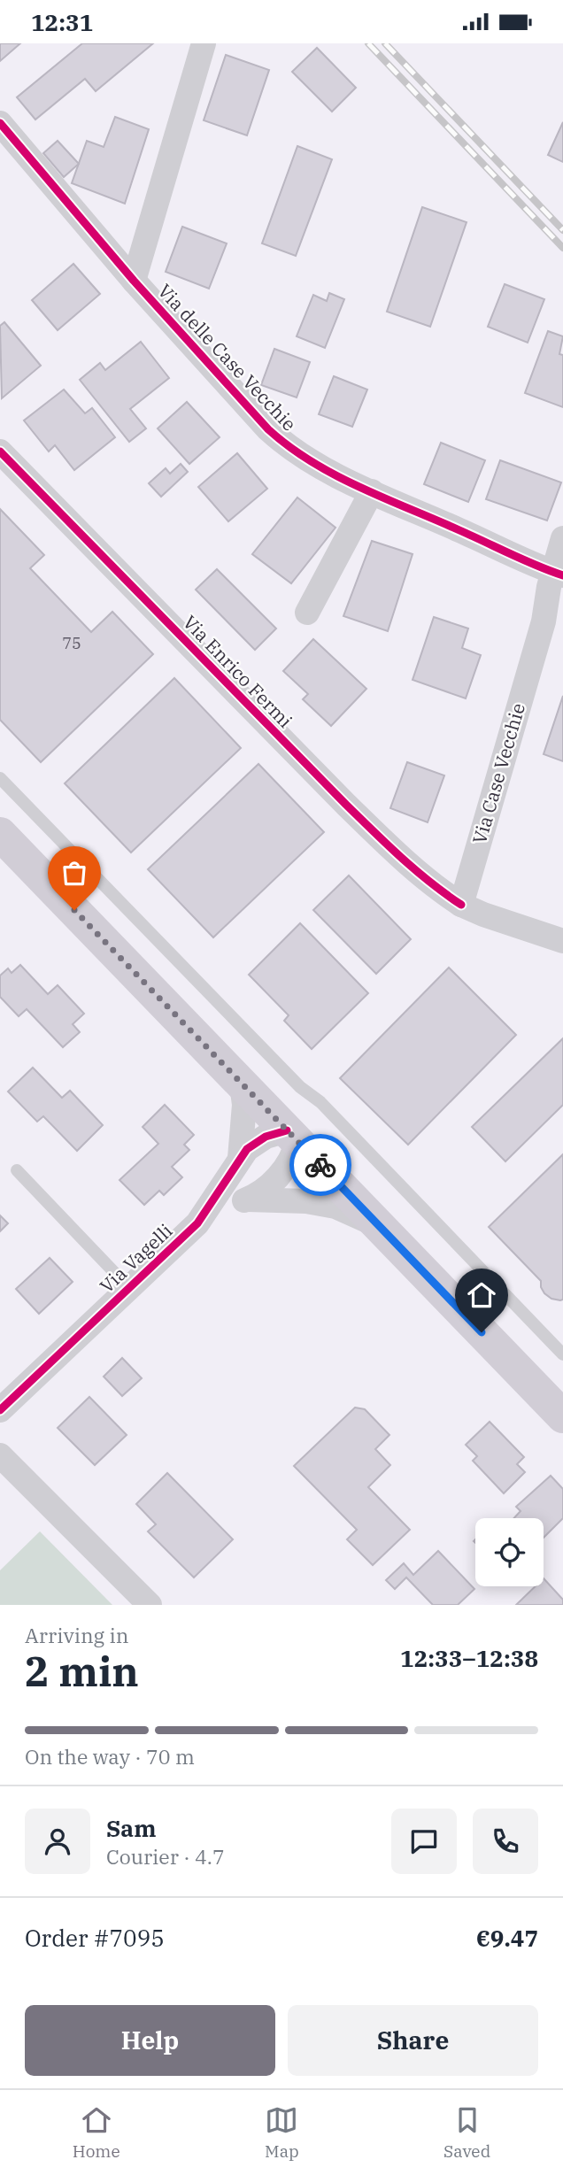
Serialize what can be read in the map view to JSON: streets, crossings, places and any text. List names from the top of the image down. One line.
{"streets":{"street":["Via delle Case Vecchie","Via Enrico Fermi","Via Case Vecchie","Via Vagelli"]},"crossings":[["Via delle Case Vecchie","Via Case Vecchie"],["Via Enrico Fermi","Via Case Vecchie"]],"house_numbers":["75"],"page":{"status":"12:31","heading":["2 min","Arriving in","12:33–12:38"],"panel":["Sam","Courier · 4.7","Order #7095","€9.47"],"bar":"On the way · 70 m","buttons":["Help","Share"],"tabs":["Home","Map","Saved"]}}
